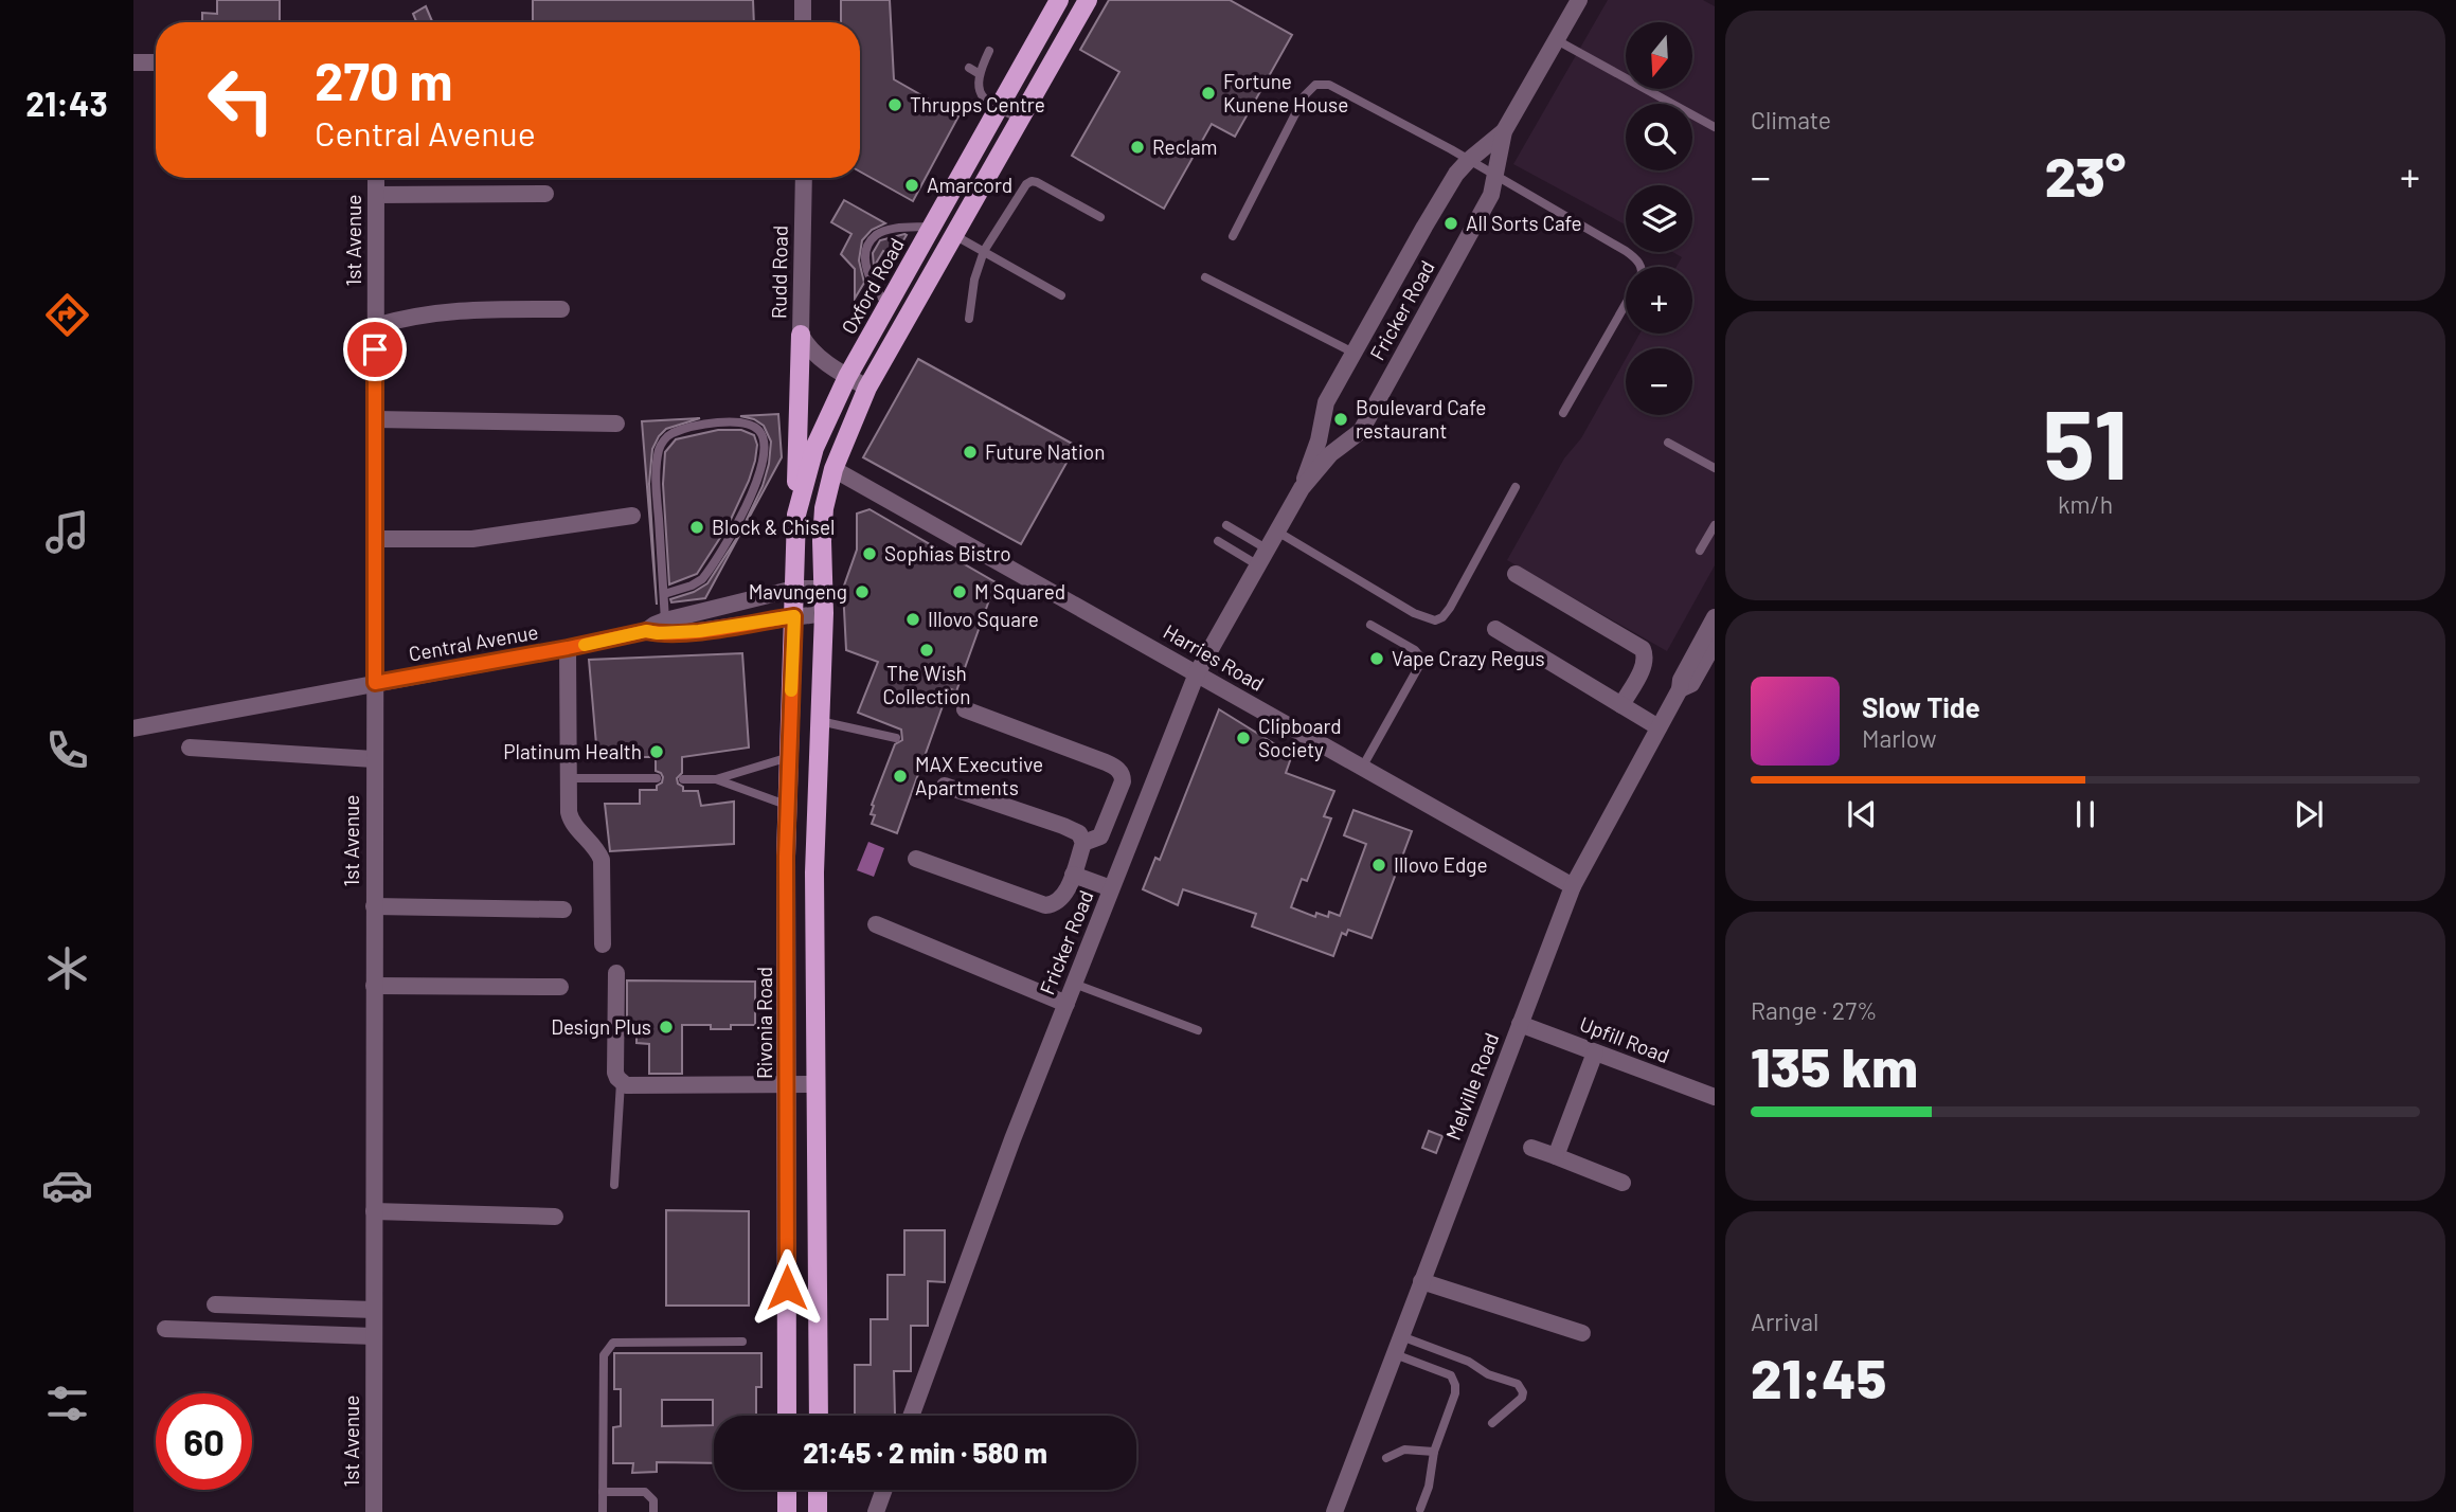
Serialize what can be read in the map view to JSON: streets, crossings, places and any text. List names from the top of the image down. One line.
{"streets":{"main road":["Oxford Road","Rivonia Road"],"street":["1st Avenue","Rudd Road","Fricker Road","Central Avenue","Harries Road","Upfill Road","Melville Road"]},"crossings":[["1st Avenue","Central Avenue"],["Rudd Road","Oxford Road"],["Oxford Road","Central Avenue"],["Oxford Road","Rivonia Road"],["Fricker Road","Harries Road"],["Central Avenue","Rivonia Road"],["Harries Road","Melville Road"],["Upfill Road","Melville Road"]],"places":["Fortune Kunene House","Thrupps Centre","Reclam","Amarcord","All Sorts Cafe","Boulevard Cafe restaurant","Future Nation","Block & Chisel","Sophias Bistro","Mavungeng","M Squared","Illovo Square","The Wish Collection","Vape Crazy Regus","Clipboard Society","Platinum Health","MAX Executive Apartments","Illovo Edge","Design Plus"],"north":"bottom","page":{"tabs":"21:43","tile":["Climate",["51","km/h"],["Range · 27%","135 km"],["Arrival","21:45"]],"map_buttons":["+","−"],"turn":["270 m","Central Avenue"],"heat":["−","23°","+"],"song":["Slow Tide","Marlow"],"limit":"60","trip":"21:45 · 2 min · 580 m"}}
